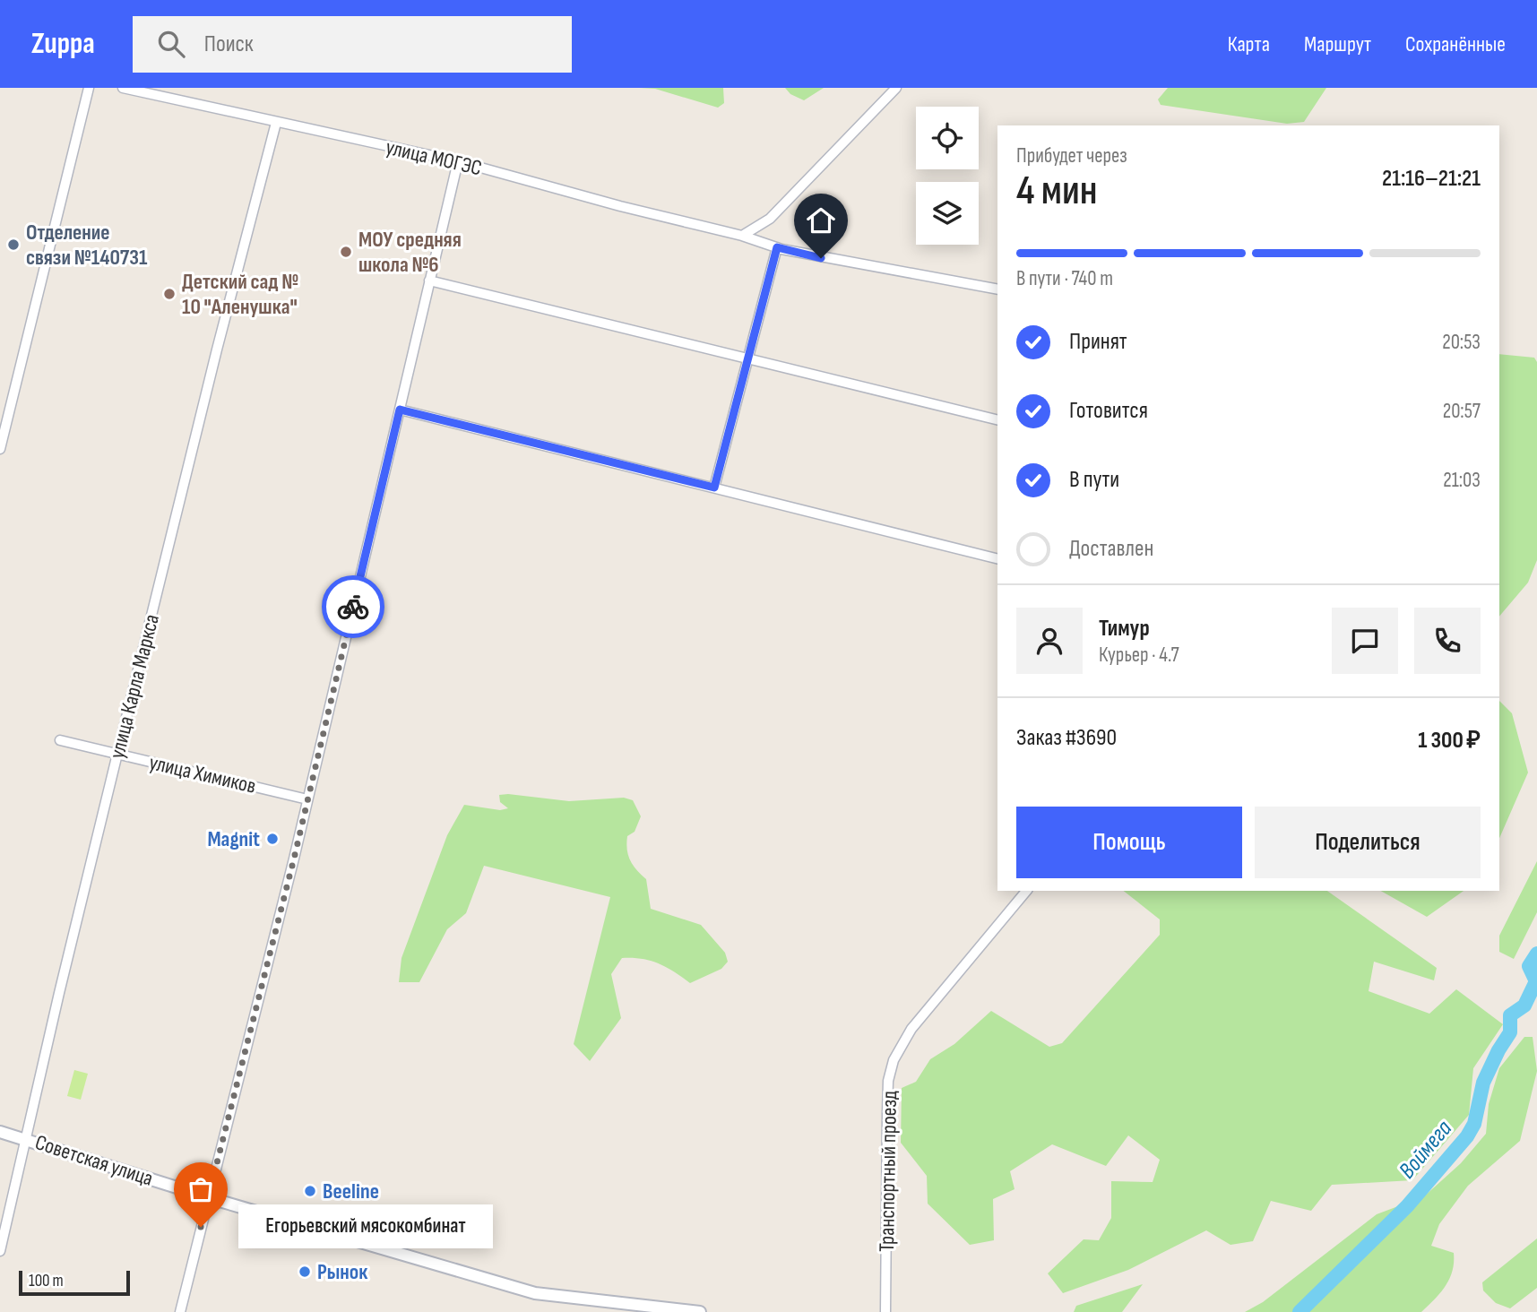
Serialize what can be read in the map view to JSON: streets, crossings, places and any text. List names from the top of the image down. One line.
{"streets":{"street":["улица МОГЭС","улица Карла Маркса","улица Химиков","Советская улица","Транспортный проезд"]},"crossings":[["улица МОГЭС","улица Карла Маркса"],["улица Карла Маркса","улица Химиков"],["улица Карла Маркса","Советская улица"]],"water":["Воймега"],"places":["Отделение связи №140731","МОУ средняя школа №6","Детский сад № 10 \"Аленушка\"","Magnit","Beeline","Егорьевский мясокомбинат","Рынок"],"scale_bar":"100 m","page":{"header":"Zuppa","search":"Поиск","nav":["Карта","Маршрут","Сохранённые"],"heading":["4 мин","Прибудет через","21:16–21:21"],"panel":["Тимур","Курьер · 4.7","Заказ #3690","1 300 ₽"],"bar":"В пути · 740 m","list":[["Принят","20:53"],["Готовится","20:57"],["В пути","21:03"],"Доставлен"],"buttons":["Помощь","Поделиться"],"bubble":"Егорьевский мясокомбинат","scale":"100 m"}}
